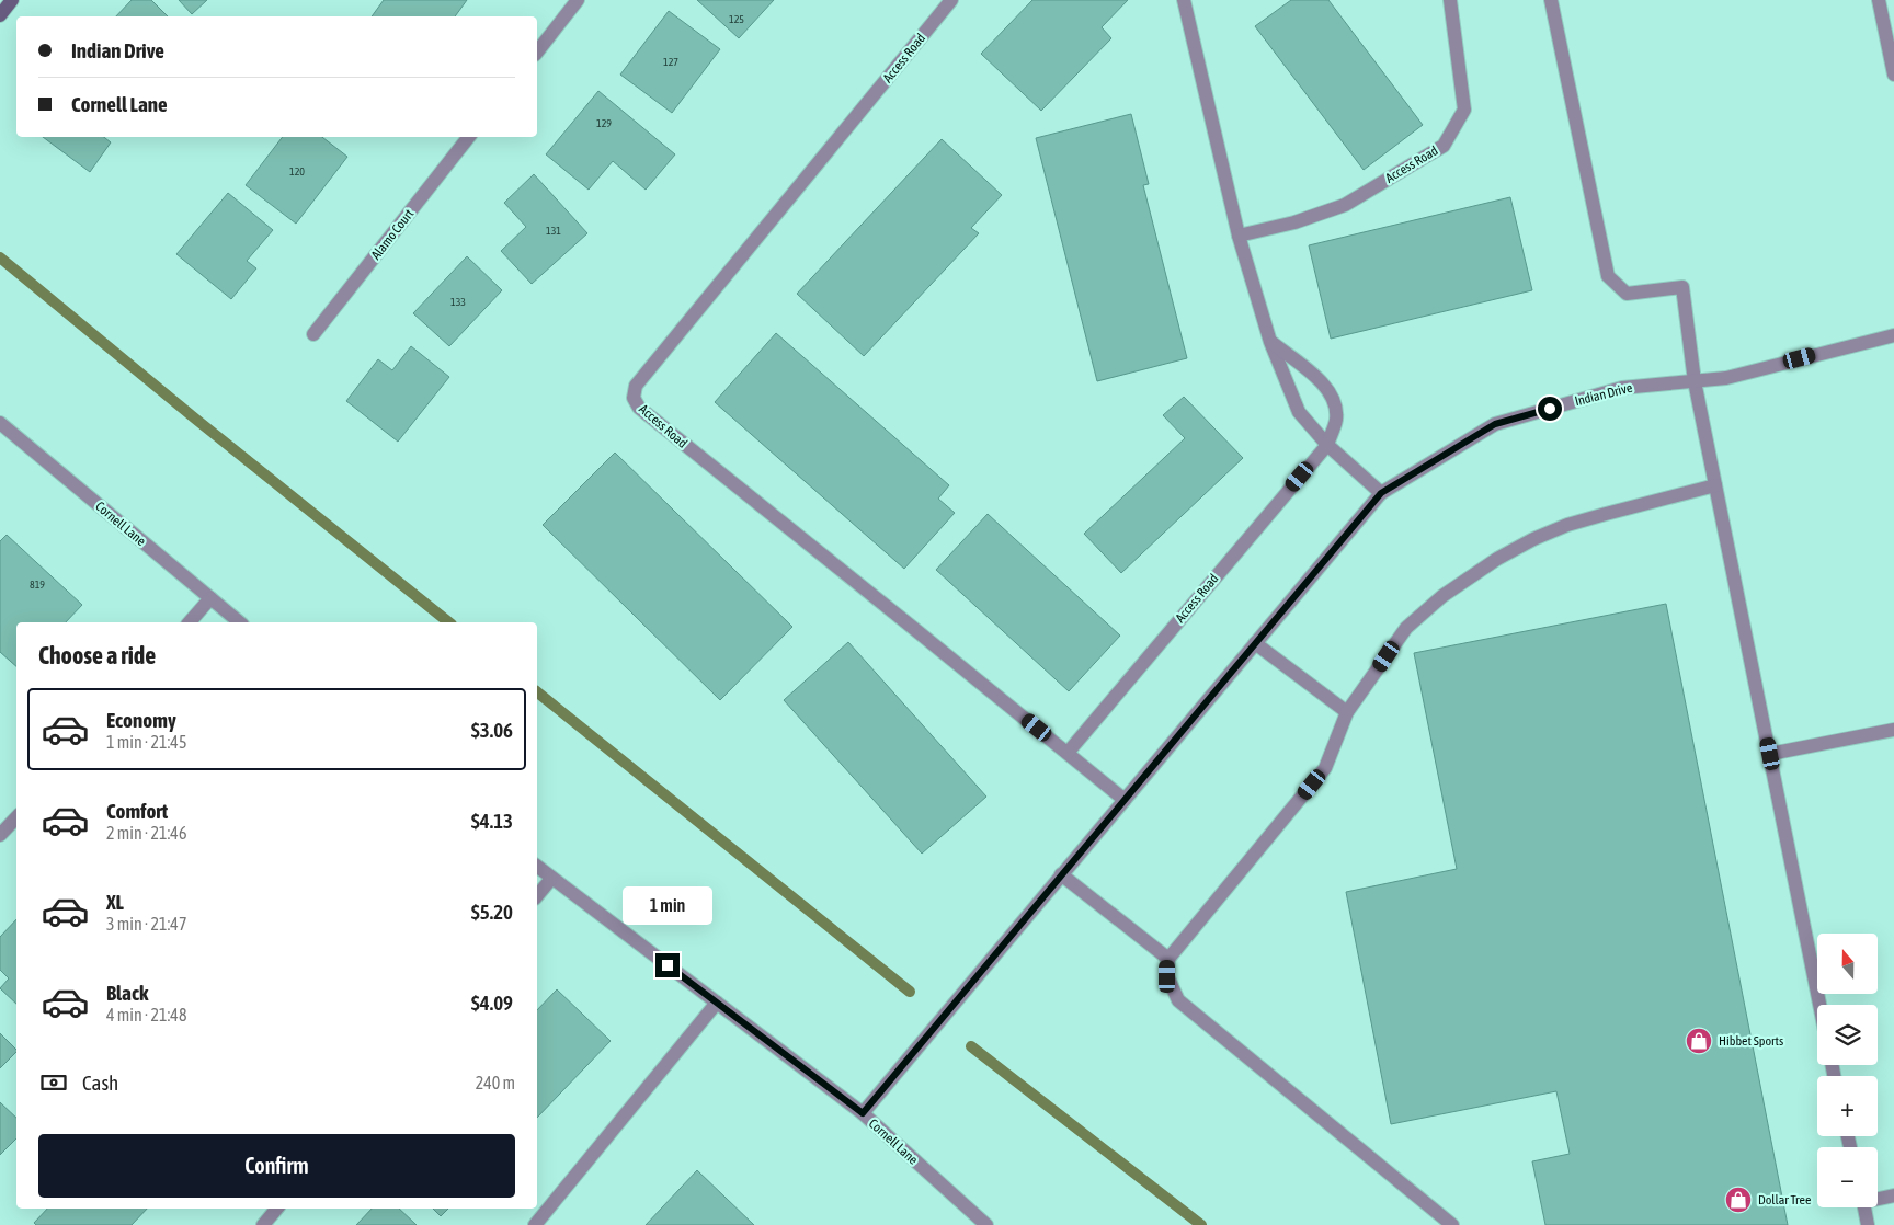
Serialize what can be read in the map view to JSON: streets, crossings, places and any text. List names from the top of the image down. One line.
{"streets":{"street":["Access Road","Alamo Court","Indian Drive","Cornell Lane"]},"crossings":[["Access Road","Indian Drive"],["Indian Drive","Cornell Lane"]],"places":{"shop":["Hibbet Sports","Dollar Tree"]},"house_numbers":["125","127","129","120","131","133","819"],"north":"top","page":{"banner":["Indian Drive","Cornell Lane"],"heading":"Choose a ride","list":[{"name":"Economy","note":"1 min · 21:45","value":"$3.06"},{"name":"Comfort","note":"2 min · 21:46","value":"$4.13"},{"name":"XL","note":"3 min · 21:47","value":"$5.20"},{"name":"Black","note":"4 min · 21:48","value":"$4.09"}],"bubble":"1 min","map_buttons":["+","−"],"pay":["Cash","240 m"],"buttons":"Confirm"}}
